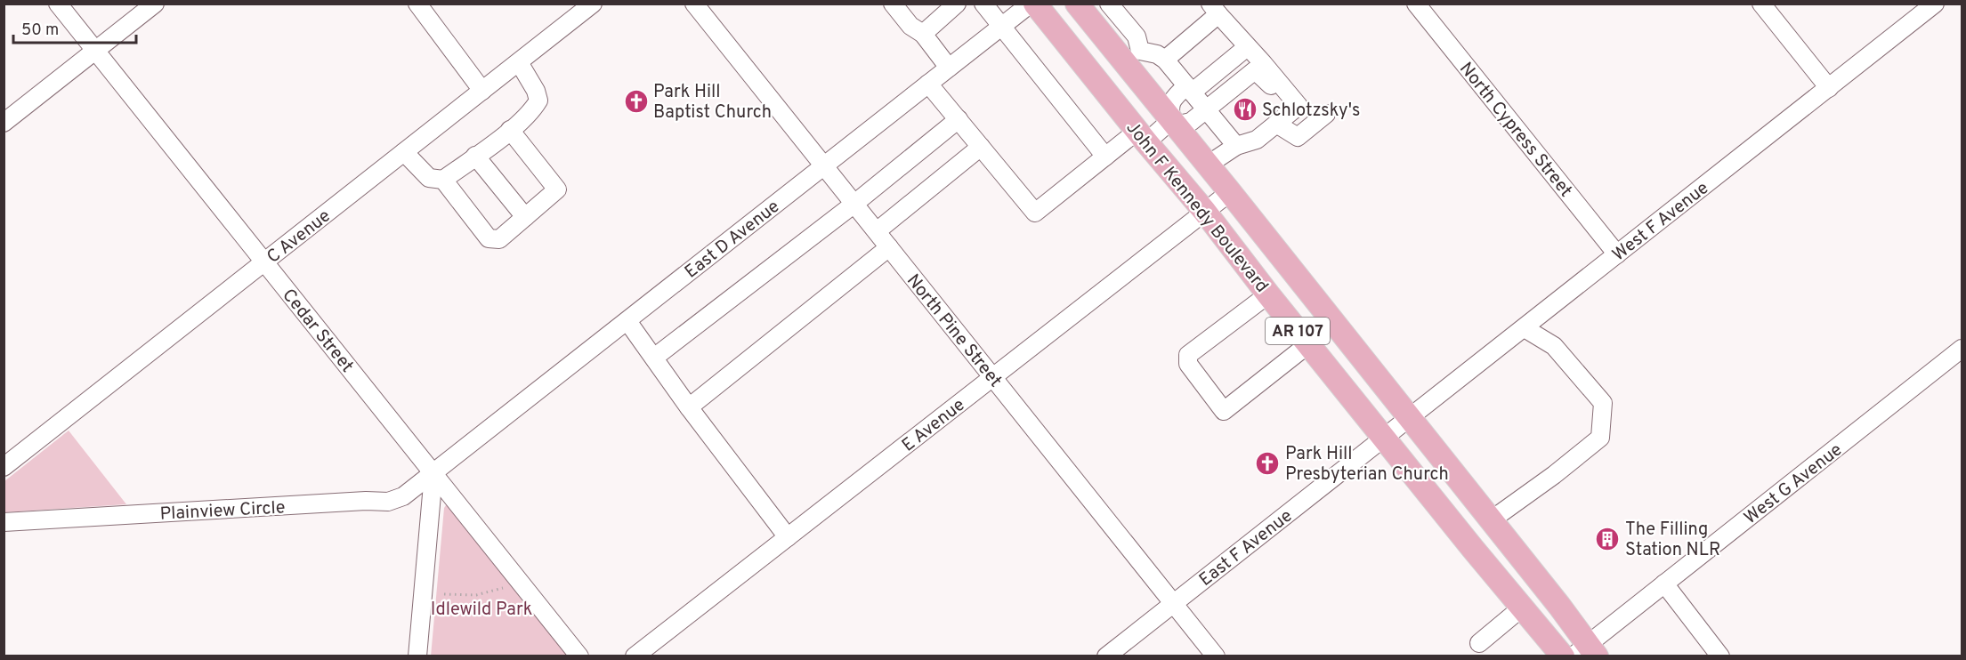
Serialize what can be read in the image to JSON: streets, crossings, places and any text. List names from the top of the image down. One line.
{"streets":{"main road":["John F Kennedy Boulevard","AR 107"],"street":["North Cypress Street","West F Avenue","C Avenue","East D Avenue","Cedar Street","North Pine Street","E Avenue","West G Avenue","Plainview Circle","East F Avenue"]},"crossings":[["North Cypress Street","West F Avenue"],["John F Kennedy Boulevard","West F Avenue"],["John F Kennedy Boulevard","E Avenue"],["John F Kennedy Boulevard","West G Avenue"],["John F Kennedy Boulevard","East F Avenue"],["West F Avenue","East F Avenue"],["C Avenue","Cedar Street"],["East D Avenue","Cedar Street"],["East D Avenue","North Pine Street"],["East D Avenue","Plainview Circle"],["Cedar Street","Plainview Circle"],["North Pine Street","E Avenue"],["North Pine Street","East F Avenue"]],"parks":["Idlewild Park"],"places":{"church":["Park Hill Baptist Church","Park Hill Presbyterian Church"],"restaurant":["Schlotzsky's"],"building":["The Filling Station NLR"]},"scale_bar":"50 m"}
